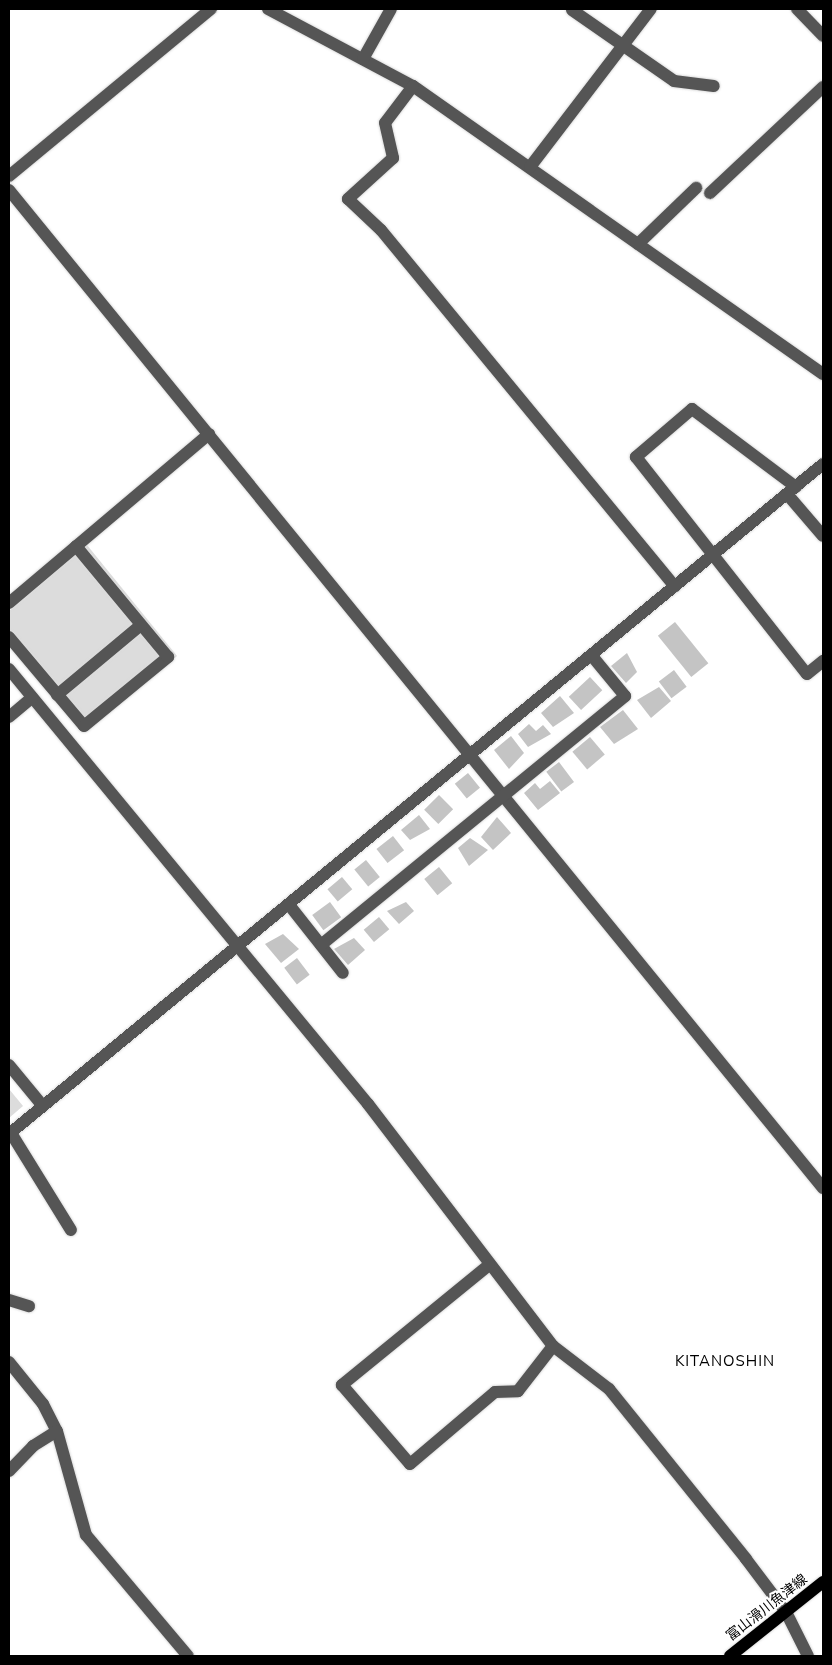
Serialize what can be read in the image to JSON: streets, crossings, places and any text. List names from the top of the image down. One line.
{"streets":{"main road":["富山滑川魚津線"]},"districts":["KITANOSHIN"]}
